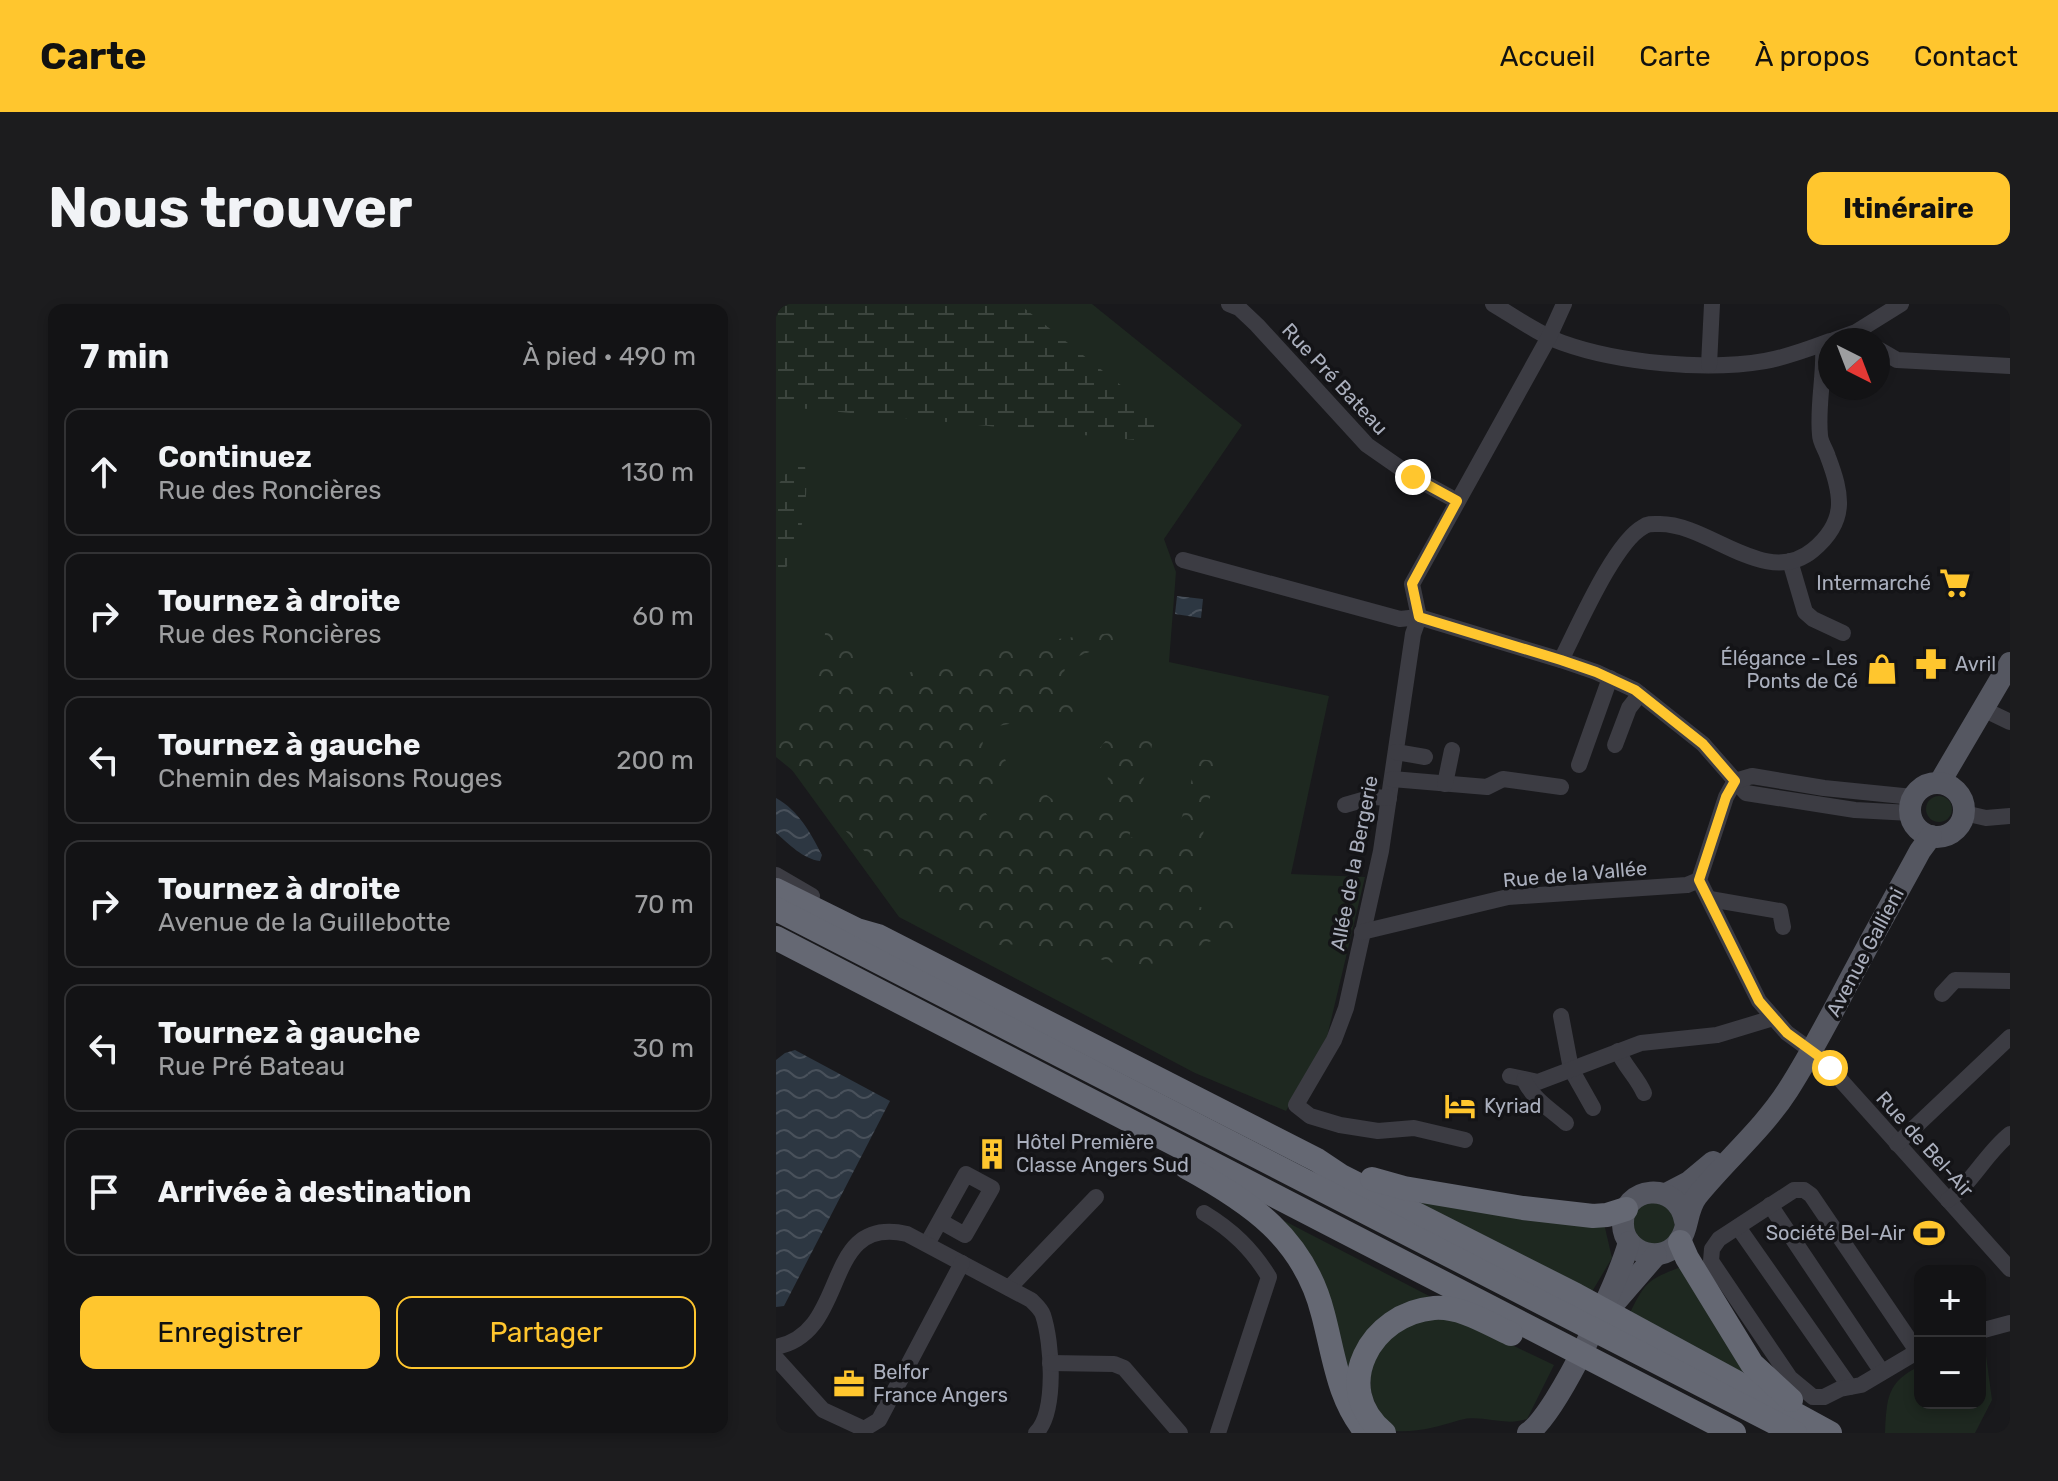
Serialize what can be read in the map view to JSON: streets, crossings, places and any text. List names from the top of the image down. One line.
{"streets":{"main road":["Avenue Gallieni"],"street":["Rue Pré Bateau","Allée de la Bergerie","Rue de la Vallée","Rue de Bel-Air"]},"crossings":[["Rue Pré Bateau","Allée de la Bergerie"],["Allée de la Bergerie","Rue de la Vallée"],["Rue de la Vallée","Rue de Bel-Air"],["Avenue Gallieni","Rue de Bel-Air"]],"places":{"supermarket":["Intermarché"],"pharmacy":["Avril"],"shop":["Élégance - Les Ponts de Cé"],"hotel":["Kyriad"],"building":["Hôtel Première Classe Angers Sud"],"sports":["Société Bel-Air"],"office":["Belfor France Angers"]},"north":"bottom right","page":{"header":"Carte","nav":["Accueil","Carte","À propos","Contact"],"buttons":["Itinéraire",["Enregistrer","Partager"]],"title":"Nous trouver","heading":["7 min","À pied · 490 m"],"list":[["Continuez","Rue des Roncières","130 m"],["Tournez à droite","Rue des Roncières","60 m"],["Tournez à gauche","Chemin des Maisons Rouges","200 m"],["Tournez à droite","Avenue de la Guillebotte","70 m"],["Tournez à gauche","Rue Pré Bateau","30 m"],"Arrivée à destination"],"map_buttons":["+","−"]}}
